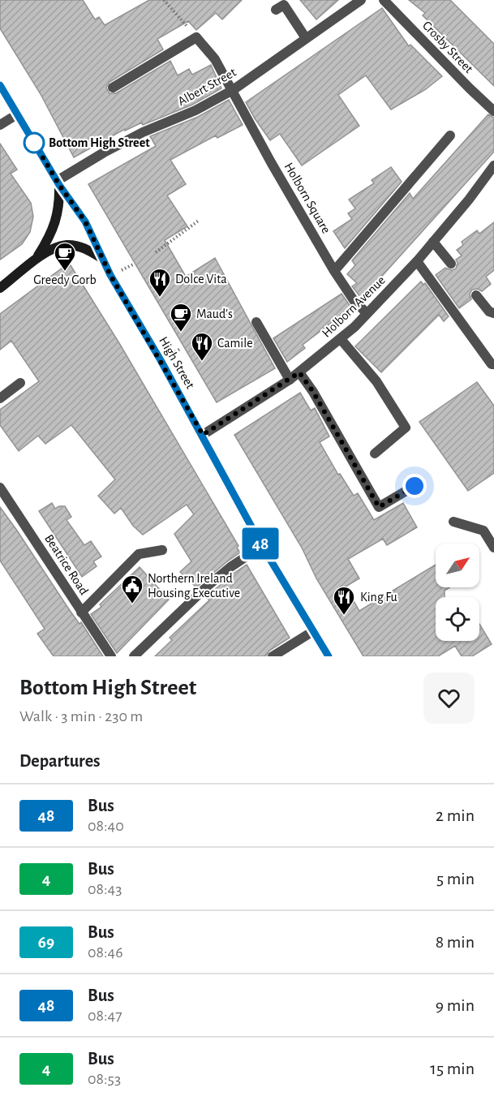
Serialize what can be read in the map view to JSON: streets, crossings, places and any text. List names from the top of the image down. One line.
{"streets":{"main road":["High Street"],"street":["Crosby Street","Albert Street","Holborn Square","Holborn Avenue","Beatrice Road"]},"crossings":[["Albert Street","Holborn Square"],["Albert Street","High Street"],["Holborn Square","Holborn Avenue"],["Holborn Avenue","High Street"]],"places":{"other":["Bottom High Street"],"cafe":["Greedy Gorb","Maud's"],"restaurant":["Dolce Vita","Camile","King Fu"],"public building":["Northern Ireland Housing Executive"]},"lines":["bus line 48"],"north":"top right","page":{"on_map":"48","heading":[["Bottom High Street","Walk · 3 min · 230 m"],"Departures"],"list":[{"mark":"48","name":"Bus","note":"08:40","value":"2 min"},{"mark":"4","name":"Bus","note":"08:43","value":"5 min"},{"mark":"69","name":"Bus","note":"08:46","value":"8 min"},{"mark":"48","name":"Bus","note":"08:47","value":"9 min"},{"mark":"4","name":"Bus","note":"08:53","value":"15 min"}]}}
